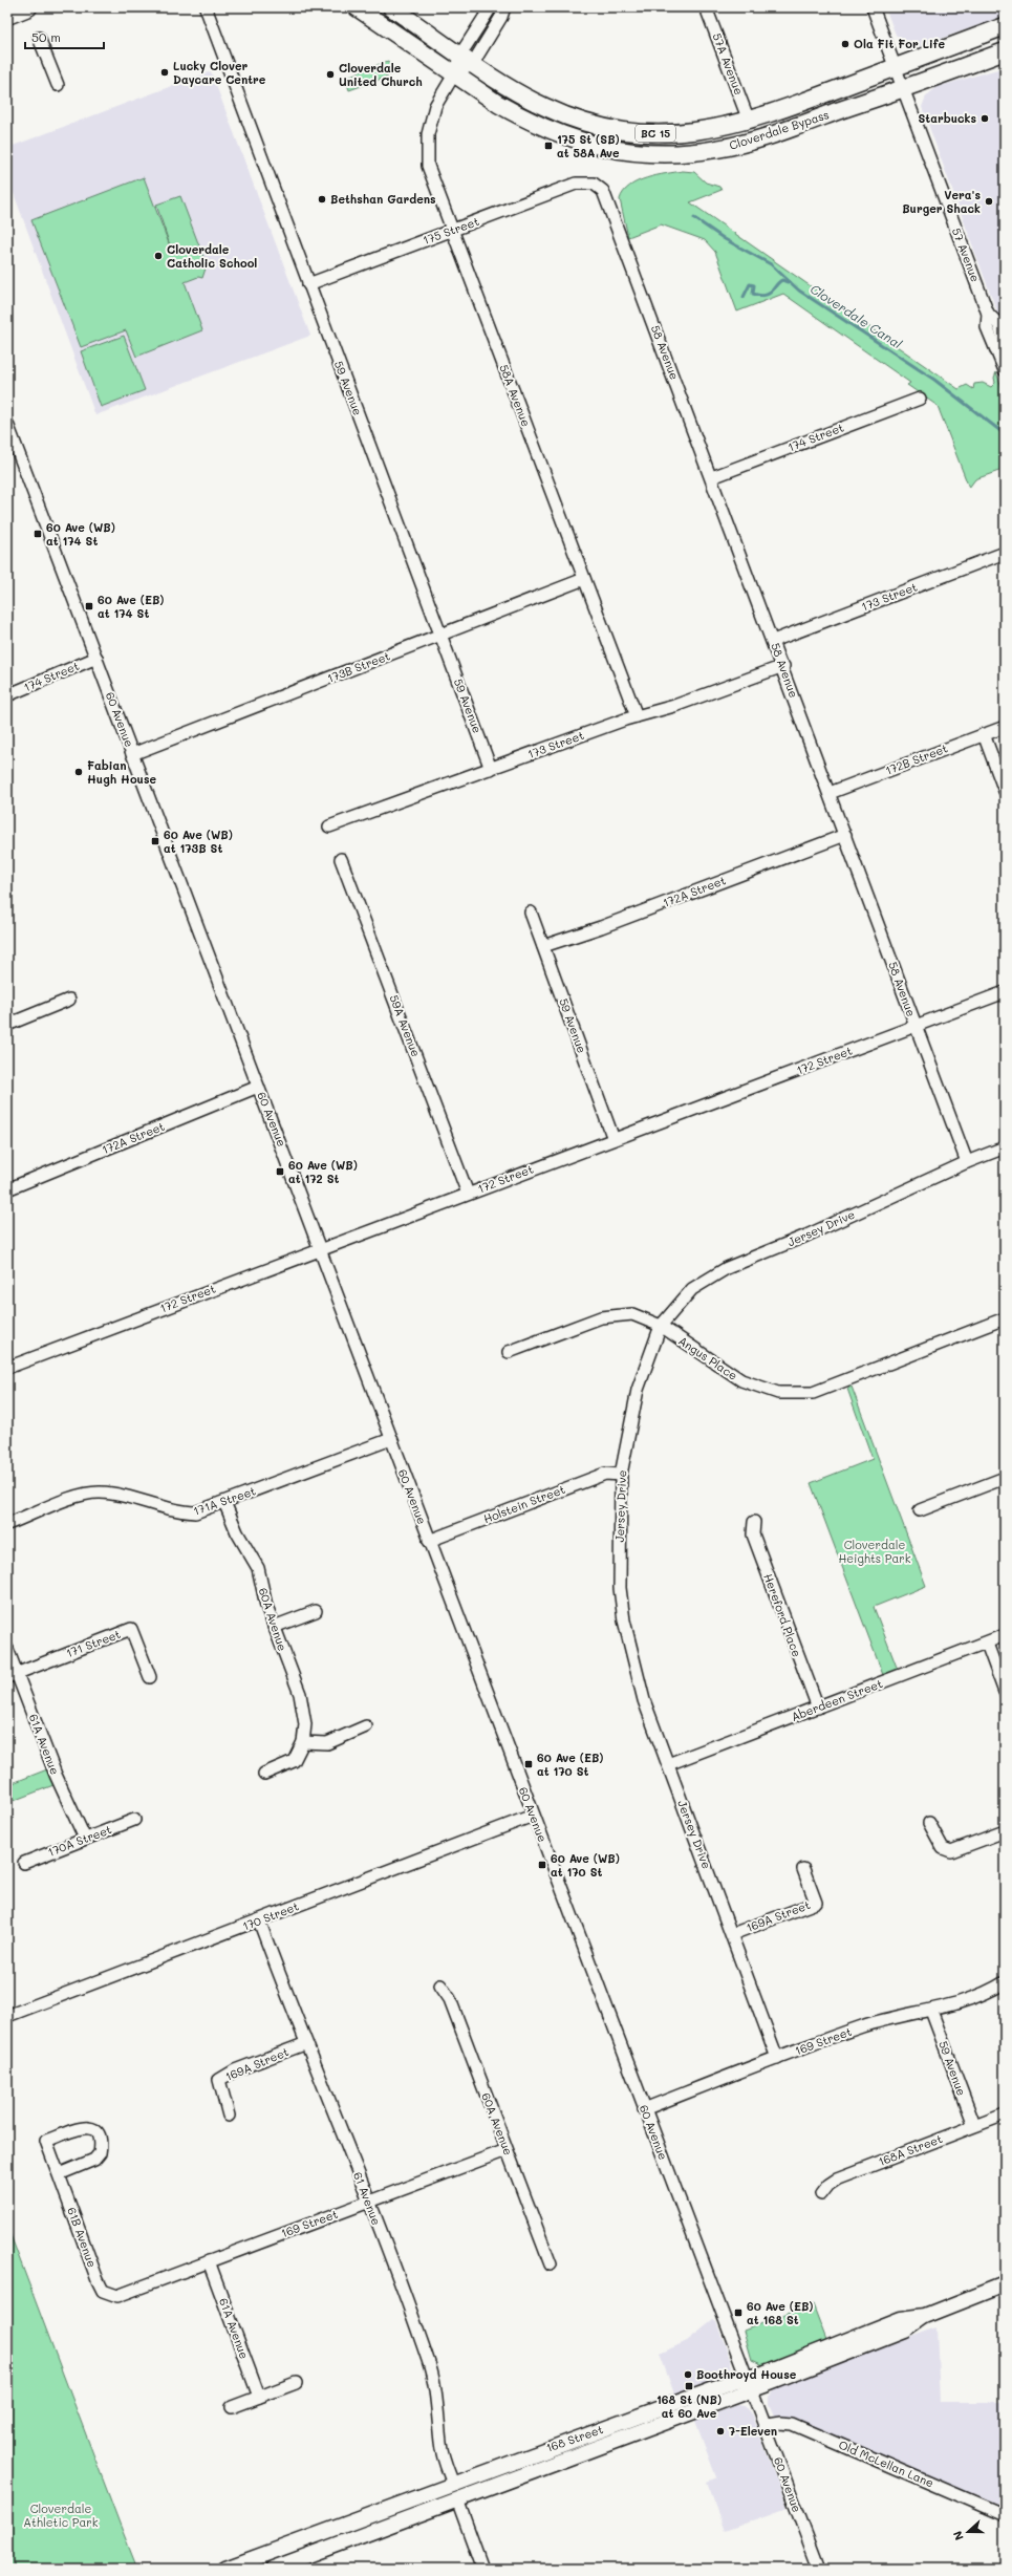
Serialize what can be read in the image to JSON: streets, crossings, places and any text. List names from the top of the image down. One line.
{"streets":{"highway":["Cloverdale Bypass","BC 15"],"main road":["168 Street"],"street":["57A Avenue","175 Street","57 Avenue","58 Avenue","59 Avenue","58A Avenue","174 Street","173 Street","173B Street","60 Avenue","172B Street","172A Street","59A Avenue","172 Street","Jersey Drive","Angus Place","171A Street","Holstein Street","Hereford Place","60A Avenue","171 Street","Aberdeen Street","61A Avenue","170A Street","170 Street","169A Street","169 Street","168A Street","61 Avenue","61B Avenue","Old McLellan Lane"]},"crossings":[["57A Avenue","Cloverdale Bypass"],["Cloverdale Bypass","57 Avenue"],["Cloverdale Bypass","58A Avenue"],["175 Street","58 Avenue"],["175 Street","59 Avenue"],["175 Street","58A Avenue"],["58 Avenue","174 Street"],["58 Avenue","173 Street"],["58 Avenue","172B Street"],["58 Avenue","172A Street"],["58 Avenue","172 Street"],["58 Avenue","Jersey Drive"],["59 Avenue","173 Street"],["59 Avenue","173B Street"],["59 Avenue","172A Street"],["59 Avenue","172 Street"],["59 Avenue","169 Street"],["59 Avenue","168A Street"],["58A Avenue","173 Street"],["58A Avenue","173B Street"],["174 Street","60 Avenue"],["173B Street","60 Avenue"],["60 Avenue","172A Street"],["60 Avenue","172 Street"],["60 Avenue","171A Street"],["60 Avenue","Holstein Street"],["60 Avenue","170 Street"],["60 Avenue","169 Street"],["60 Avenue","168 Street"],["60 Avenue","Old McLellan Lane"],["59A Avenue","172 Street"],["Jersey Drive","Angus Place"],["Jersey Drive","Holstein Street"],["Jersey Drive","Aberdeen Street"],["Jersey Drive","169A Street"],["Jersey Drive","169 Street"],["171A Street","60A Avenue"],["Hereford Place","Aberdeen Street"],["60A Avenue","169 Street"],["171 Street","61A Avenue"],["61A Avenue","170A Street"],["61A Avenue","169 Street"],["170 Street","61 Avenue"],["169A Street","61 Avenue"],["169 Street","61 Avenue"],["169 Street","61B Avenue"],["61 Avenue","168 Street"]],"water":["Cloverdale Canal"],"parks":["Cloverdale Heights Park","Cloverdale Athletic Park"],"places":{"other":["Ola Fit For Life","Lucky Clover Daycare Centre","Cloverdale United Church","Starbucks","Bethshan Gardens","Vera's Burger Shack","Cloverdale Catholic School","Fabian Hugh House","Boothroyd House","7-Eleven"],"transit":["175 St (SB) at 58A Ave","60 Ave (WB) at 174 St","60 Ave (EB) at 174 St","60 Ave (WB) at 173B St","60 Ave (WB) at 172 St","60 Ave (EB) at 170 St","60 Ave (WB) at 170 St","60 Ave (EB) at 168 St","168 St (NB) at 60 Ave"]},"scale_bar":"50 m","north":"left"}
